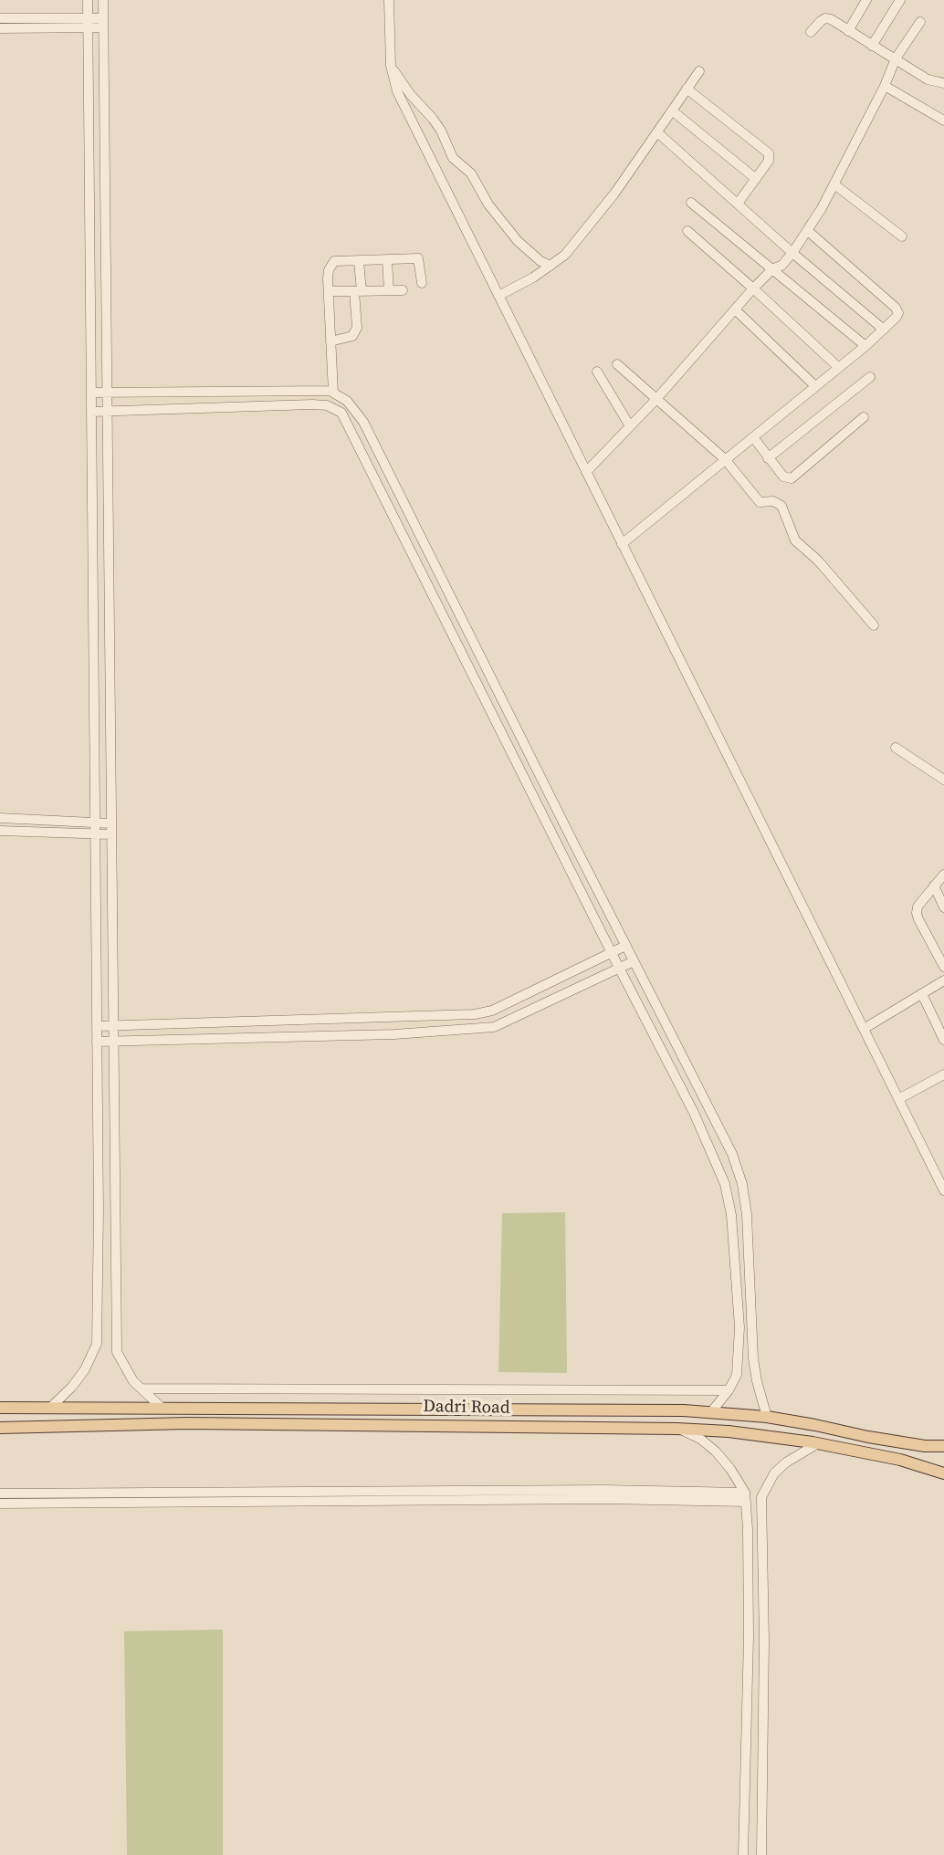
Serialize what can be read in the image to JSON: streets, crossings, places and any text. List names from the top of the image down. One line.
{"streets":{"main road":["Dadri Road"]}}
